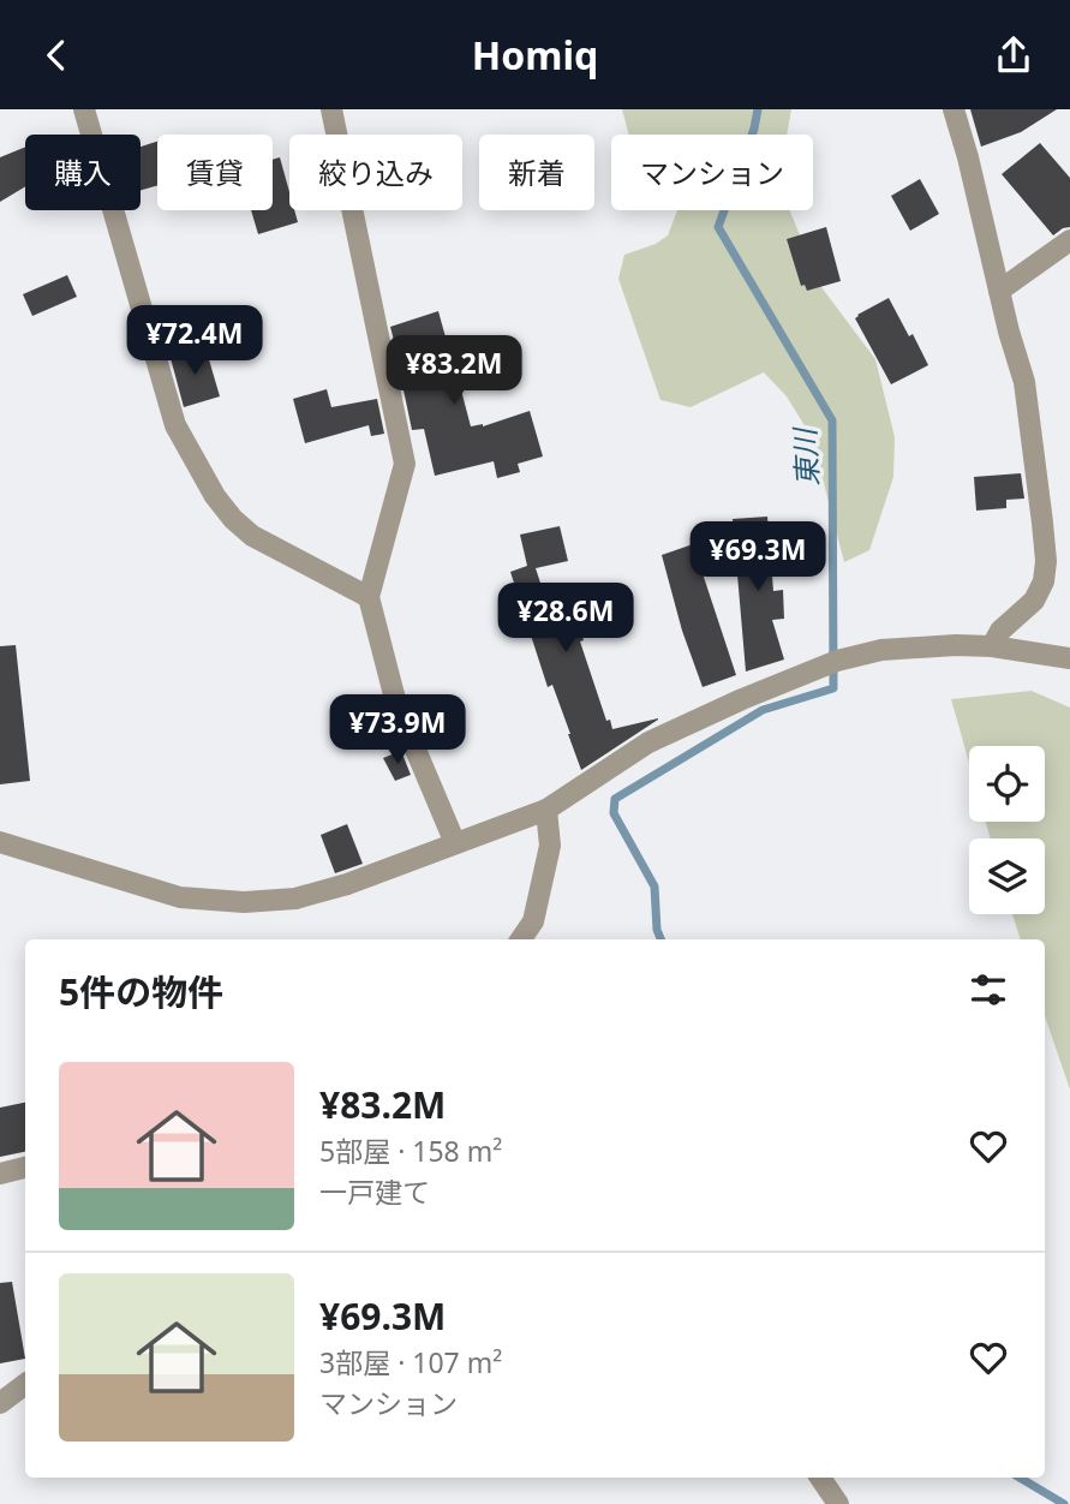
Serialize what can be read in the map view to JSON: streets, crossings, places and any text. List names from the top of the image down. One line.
{"water":["東川"],"page":{"header":"Homiq","chip":["購入","賃貸","絞り込み","新着","マンション"],"price":["¥72.4M","¥83.2M","¥69.3M","¥28.6M","¥73.9M"],"heading":"5件の物件","list":[{"name":"¥83.2M","note":"5部屋 · 158 m² · 一戸建て"},{"name":"¥69.3M","note":"3部屋 · 107 m² · マンション"}]}}
